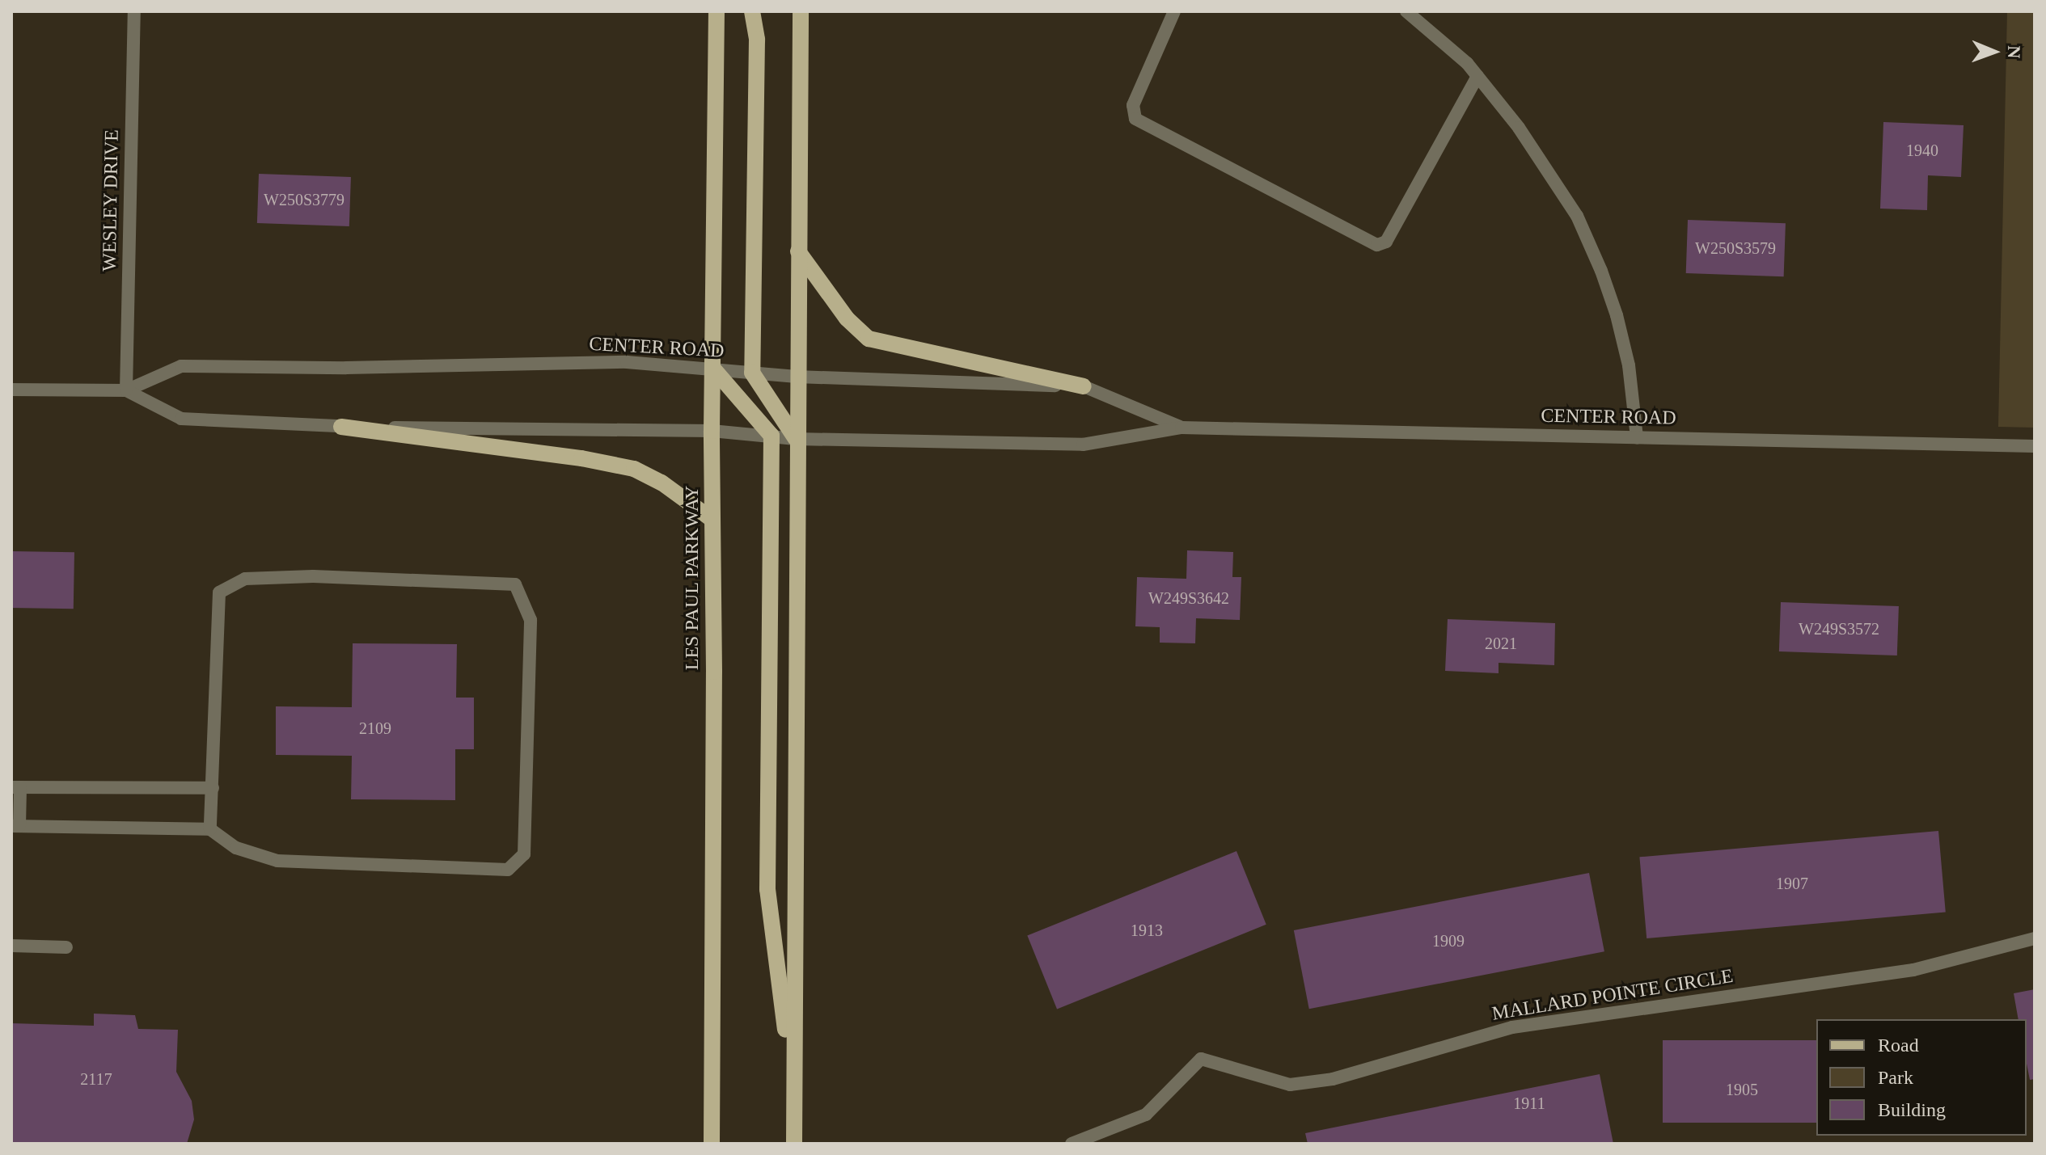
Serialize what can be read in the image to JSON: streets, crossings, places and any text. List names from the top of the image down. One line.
{"streets":{"main road":["LES PAUL PARKWAY"],"street":["WESLEY DRIVE","CENTER ROAD","MALLARD POINTE CIRCLE"]},"crossings":[["WESLEY DRIVE","CENTER ROAD"],["CENTER ROAD","LES PAUL PARKWAY"]],"house_numbers":["1940","W250S3779","W250S3579","W249S3642","W249S3572","2021","2109","1907","1913","1909","2117","1905","1911"],"legend":["Road","Park","Building"],"north":"right"}
